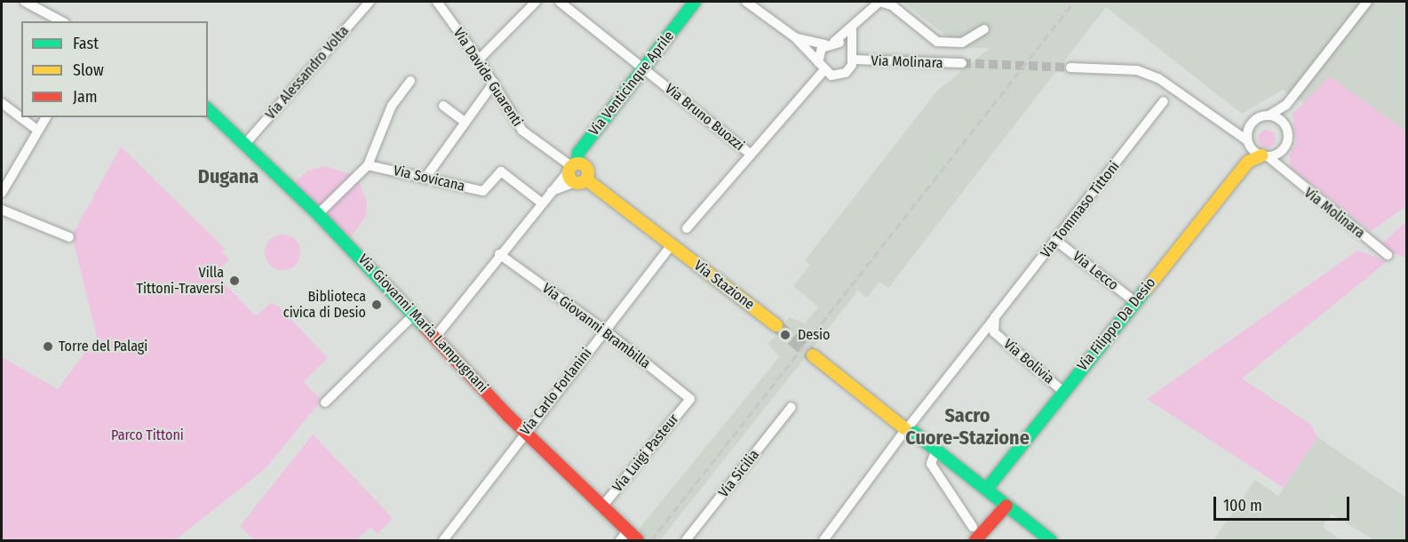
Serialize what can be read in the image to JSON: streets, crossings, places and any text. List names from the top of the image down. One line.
{"streets":{"street":["Via Molinara","Via Alessandro Volta","Via Davide Guarenti","Via Venticinque Aprile","Via Bruno Buozzi","Via Sovicana","Via Tommaso Tittoni","Via Lecco","Via Stazione","Via Giovanni Maria Lampugnani","Via Filippo Da Desio","Via Giovanni Brambilla","Via Bolivia","Via Carlo Forlanini","Via Luigi Pasteur","Via Sicilia"]},"crossings":[["Via Molinara","Via Filippo Da Desio"],["Via Alessandro Volta","Via Giovanni Maria Lampugnani"],["Via Davide Guarenti","Via Venticinque Aprile"],["Via Davide Guarenti","Via Stazione"],["Via Venticinque Aprile","Via Bruno Buozzi"],["Via Venticinque Aprile","Via Sovicana"],["Via Venticinque Aprile","Via Stazione"],["Via Venticinque Aprile","Via Giovanni Maria Lampugnani"],["Via Venticinque Aprile","Via Giovanni Brambilla"],["Via Tommaso Tittoni","Via Lecco"],["Via Lecco","Via Filippo Da Desio"],["Via Stazione","Via Carlo Forlanini"],["Via Giovanni Maria Lampugnani","Via Carlo Forlanini"],["Via Giovanni Maria Lampugnani","Via Luigi Pasteur"],["Via Filippo Da Desio","Via Bolivia"],["Via Giovanni Brambilla","Via Carlo Forlanini"],["Via Giovanni Brambilla","Via Luigi Pasteur"]],"districts":["Dugana","Sacro Cuore-Stazione"],"parks":["Parco Tittoni"],"places":["Villa Tittoni-Traversi","Biblioteca civica di Desio","Desio","Torre del Palagi"],"legend":["Fast","Slow","Jam"],"scale_bar":"100 m"}
